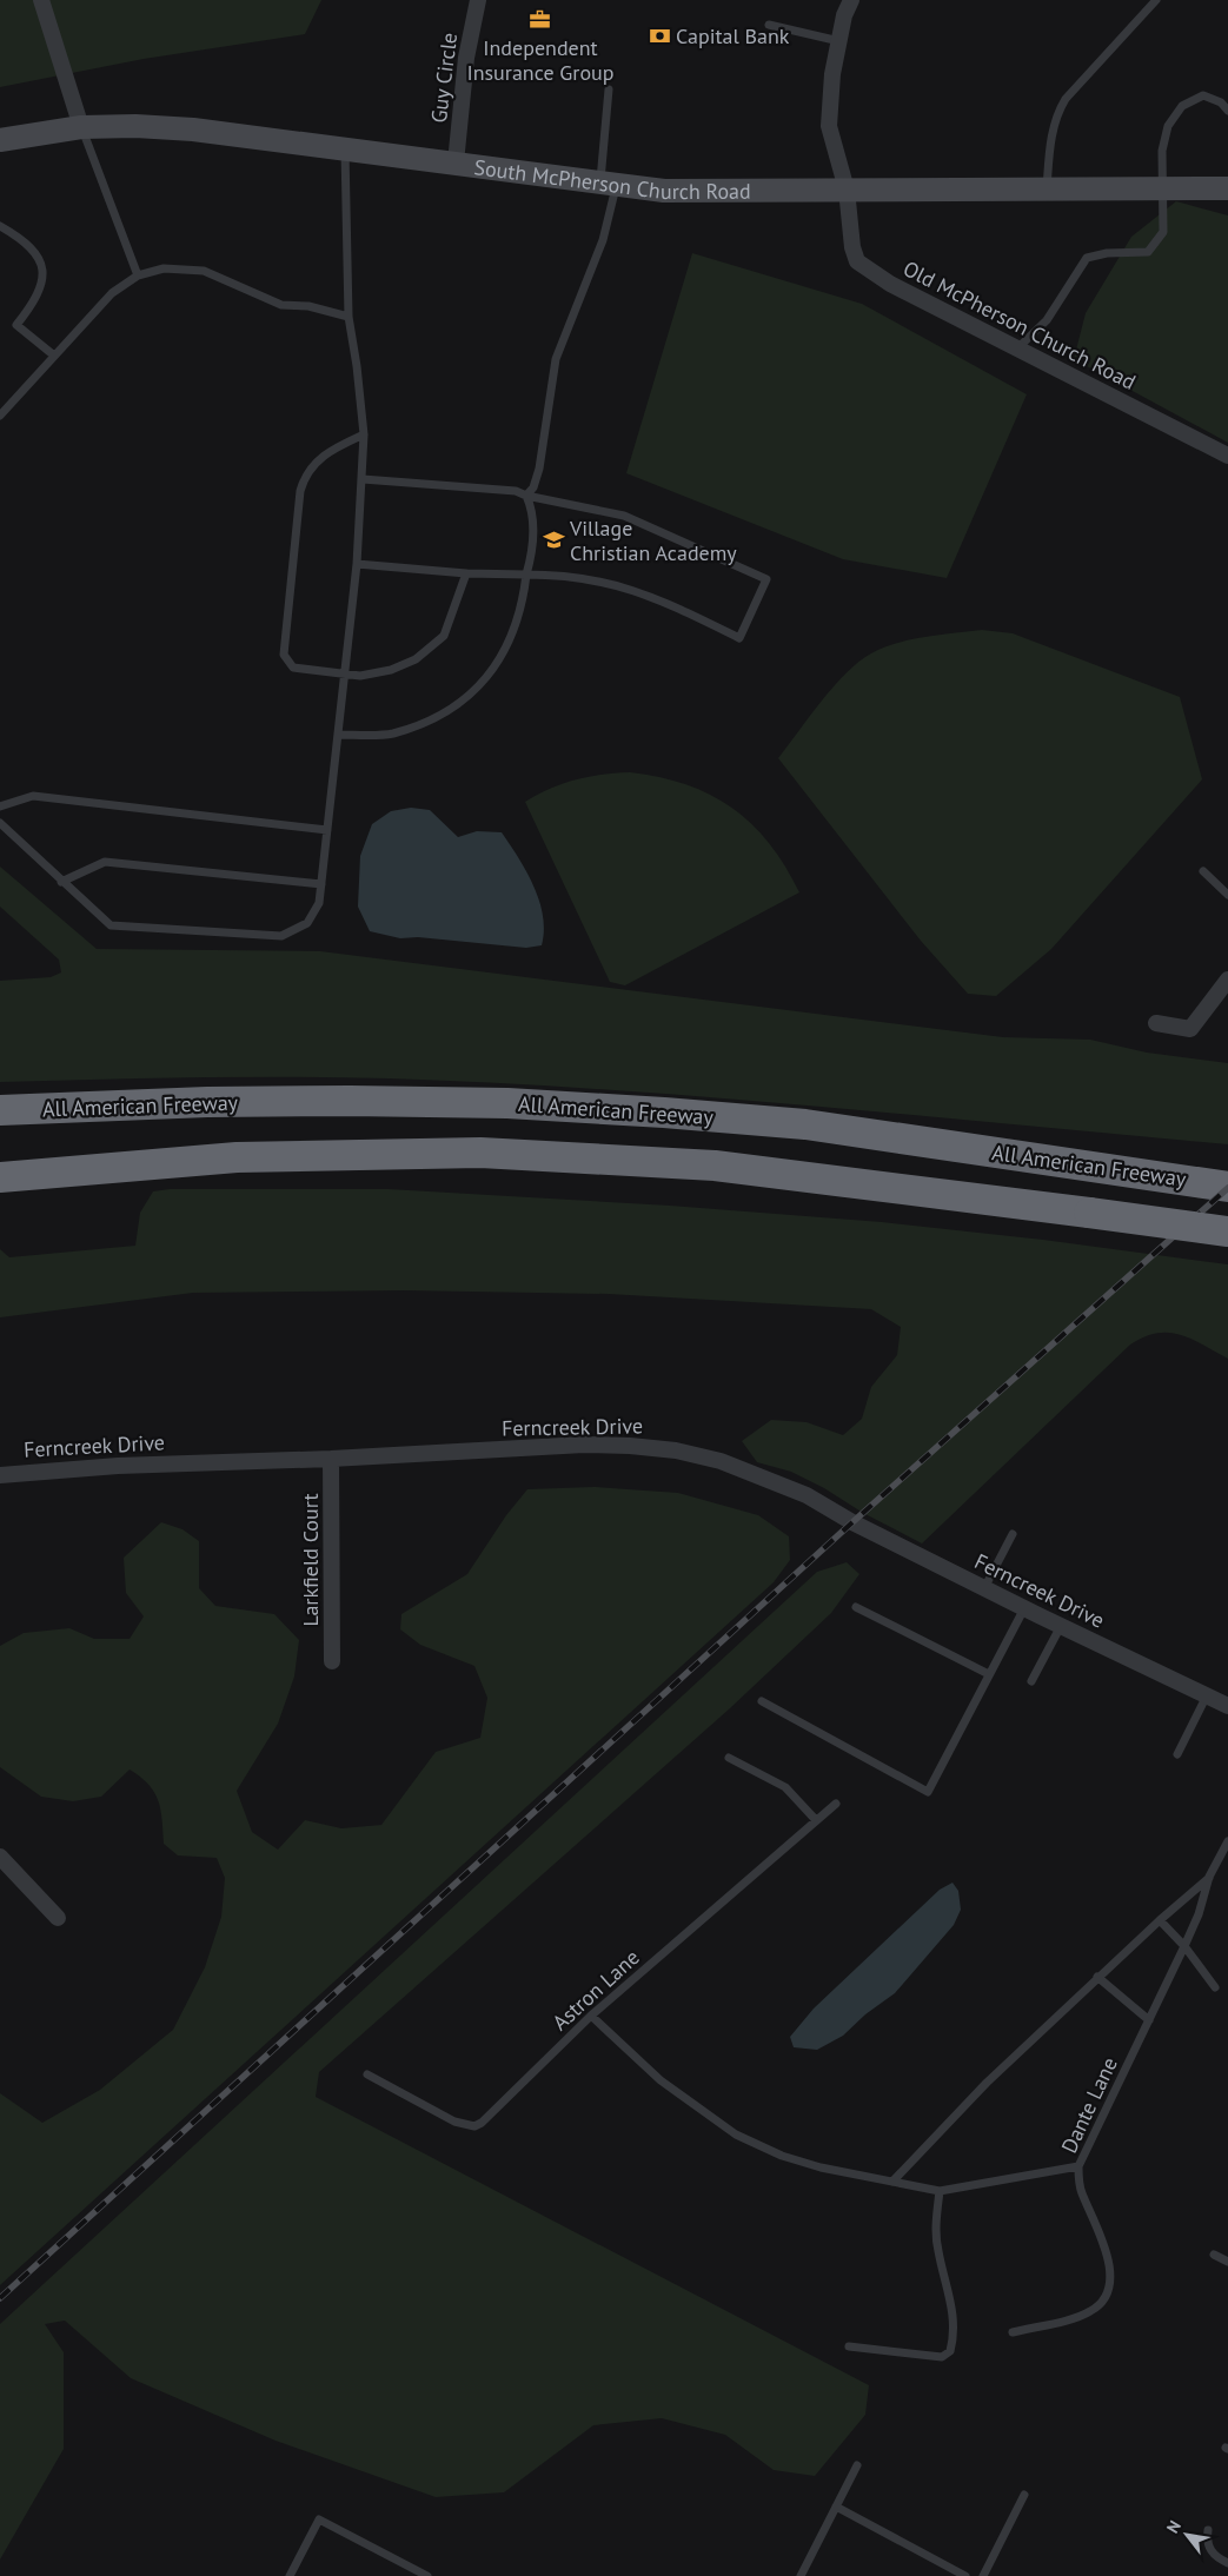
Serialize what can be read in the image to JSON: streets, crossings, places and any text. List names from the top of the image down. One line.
{"streets":{"highway":["All American Freeway"],"main road":["South McPherson Church Road"],"street":["Guy Circle","Old McPherson Church Road","Ferncreek Drive","Larkfield Court"],"lane":["Astron Lane","Dante Lane"]},"crossings":[["Guy Circle","South McPherson Church Road"],["South McPherson Church Road","Old McPherson Church Road"],["Ferncreek Drive","Larkfield Court"]],"places":{"office":["Independent Insurance Group"],"bank":["Capital Bank"],"school or university":["Village Christian Academy"]},"north":"top left"}
